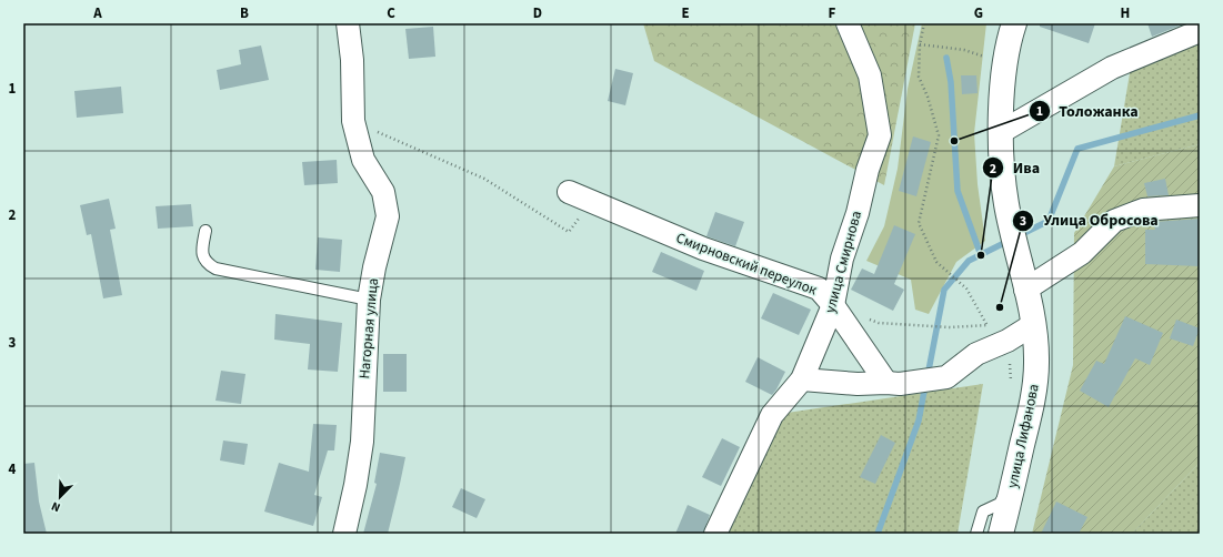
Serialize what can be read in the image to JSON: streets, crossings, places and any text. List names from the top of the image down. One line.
{"streets":{"street":["улица Смирнова","Смирновский переулок","Нагорная улица","улица Лифанова"]},"crossings":[["улица Смирнова","Смирновский переулок"]],"places":["Толожанка","Ива","Улица Обросова"],"north":"bottom left","grid":{"columns":["A","B","C","D","E","F","G","H"],"rows":["1","2","3","4"]}}
